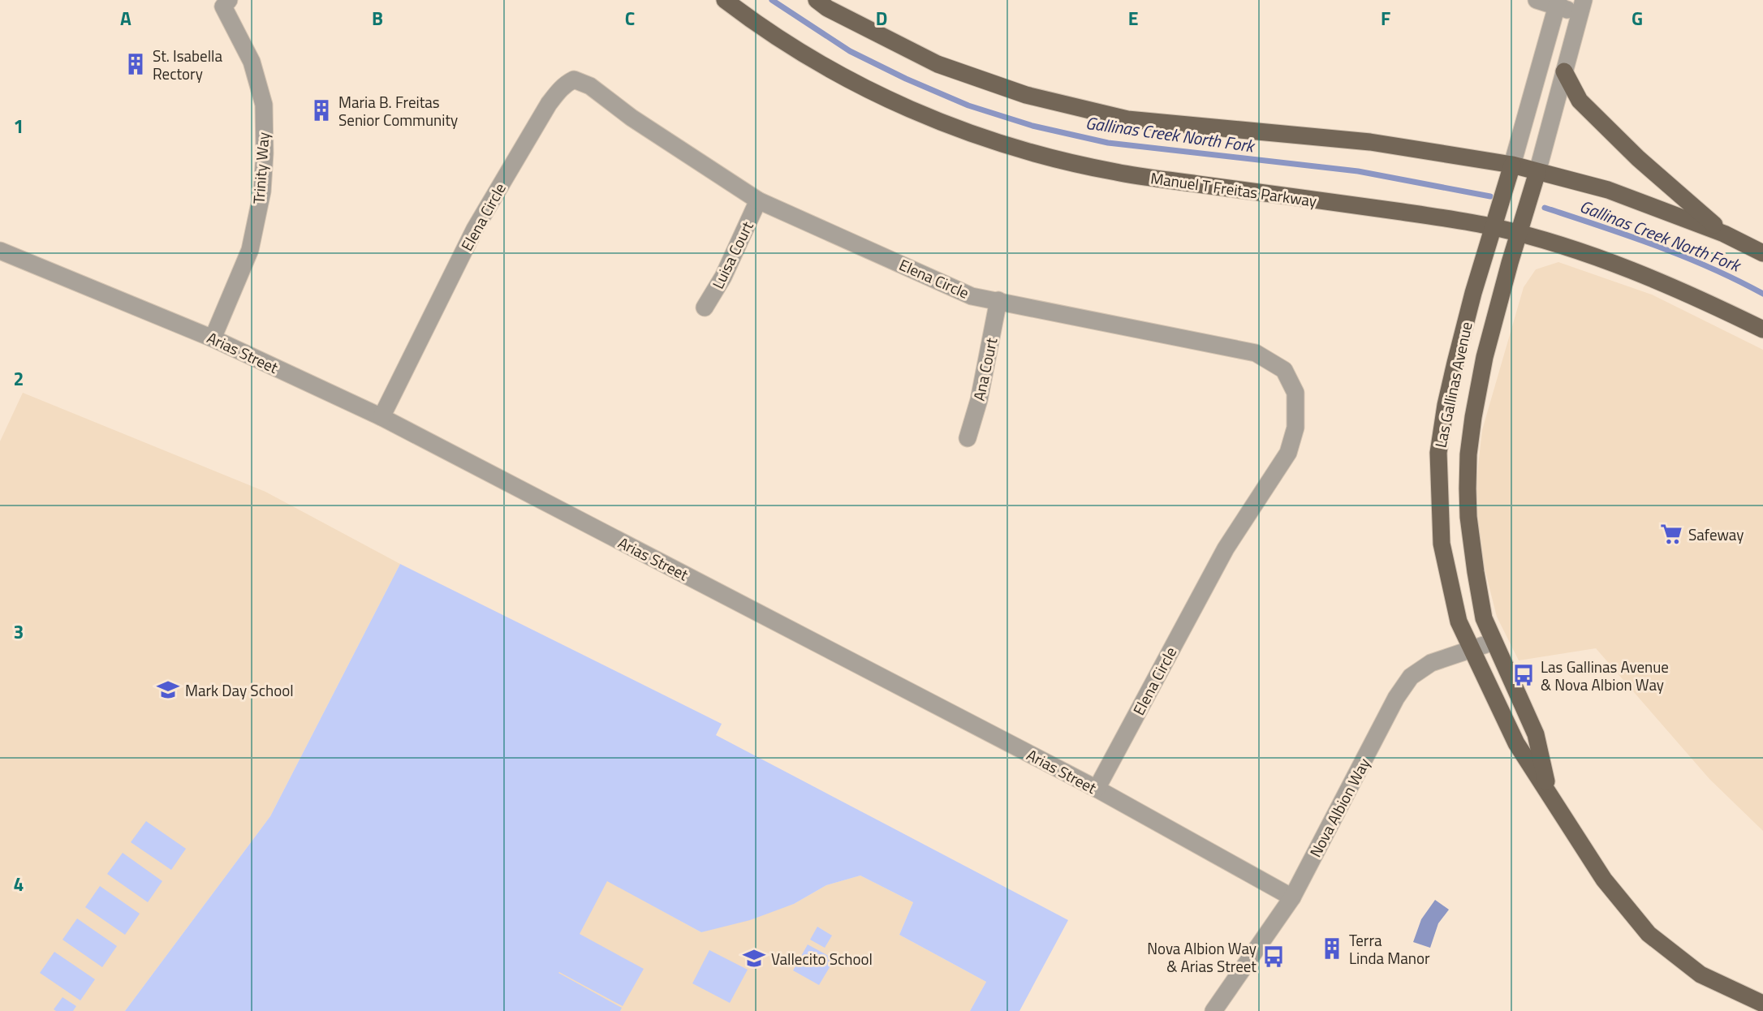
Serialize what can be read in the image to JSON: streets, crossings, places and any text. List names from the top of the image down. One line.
{"streets":{"main road":["Manuel T Freitas Parkway","Las Gallinas Avenue"],"street":["Trinity Way","Elena Circle","Luisa Court","Arias Street","Ana Court","Nova Albion Way"]},"crossings":[["Trinity Way","Arias Street"],["Manuel T Freitas Parkway","Las Gallinas Avenue"],["Elena Circle","Luisa Court"],["Elena Circle","Arias Street"],["Elena Circle","Ana Court"],["Arias Street","Nova Albion Way"],["Las Gallinas Avenue","Nova Albion Way"]],"water":["Gallinas Creek North Fork"],"places":{"building":["St. Isabella Rectory","Maria B. Freitas Senior Community","Terra Linda Manor"],"supermarket":["Safeway"],"bus stop":["Las Gallinas Avenue & Nova Albion Way","Nova Albion Way & Arias Street"],"school or university":["Mark Day School","Vallecito School"]},"grid":{"columns":["A","B","C","D","E","F","G"],"rows":["1","2","3","4"]}}
